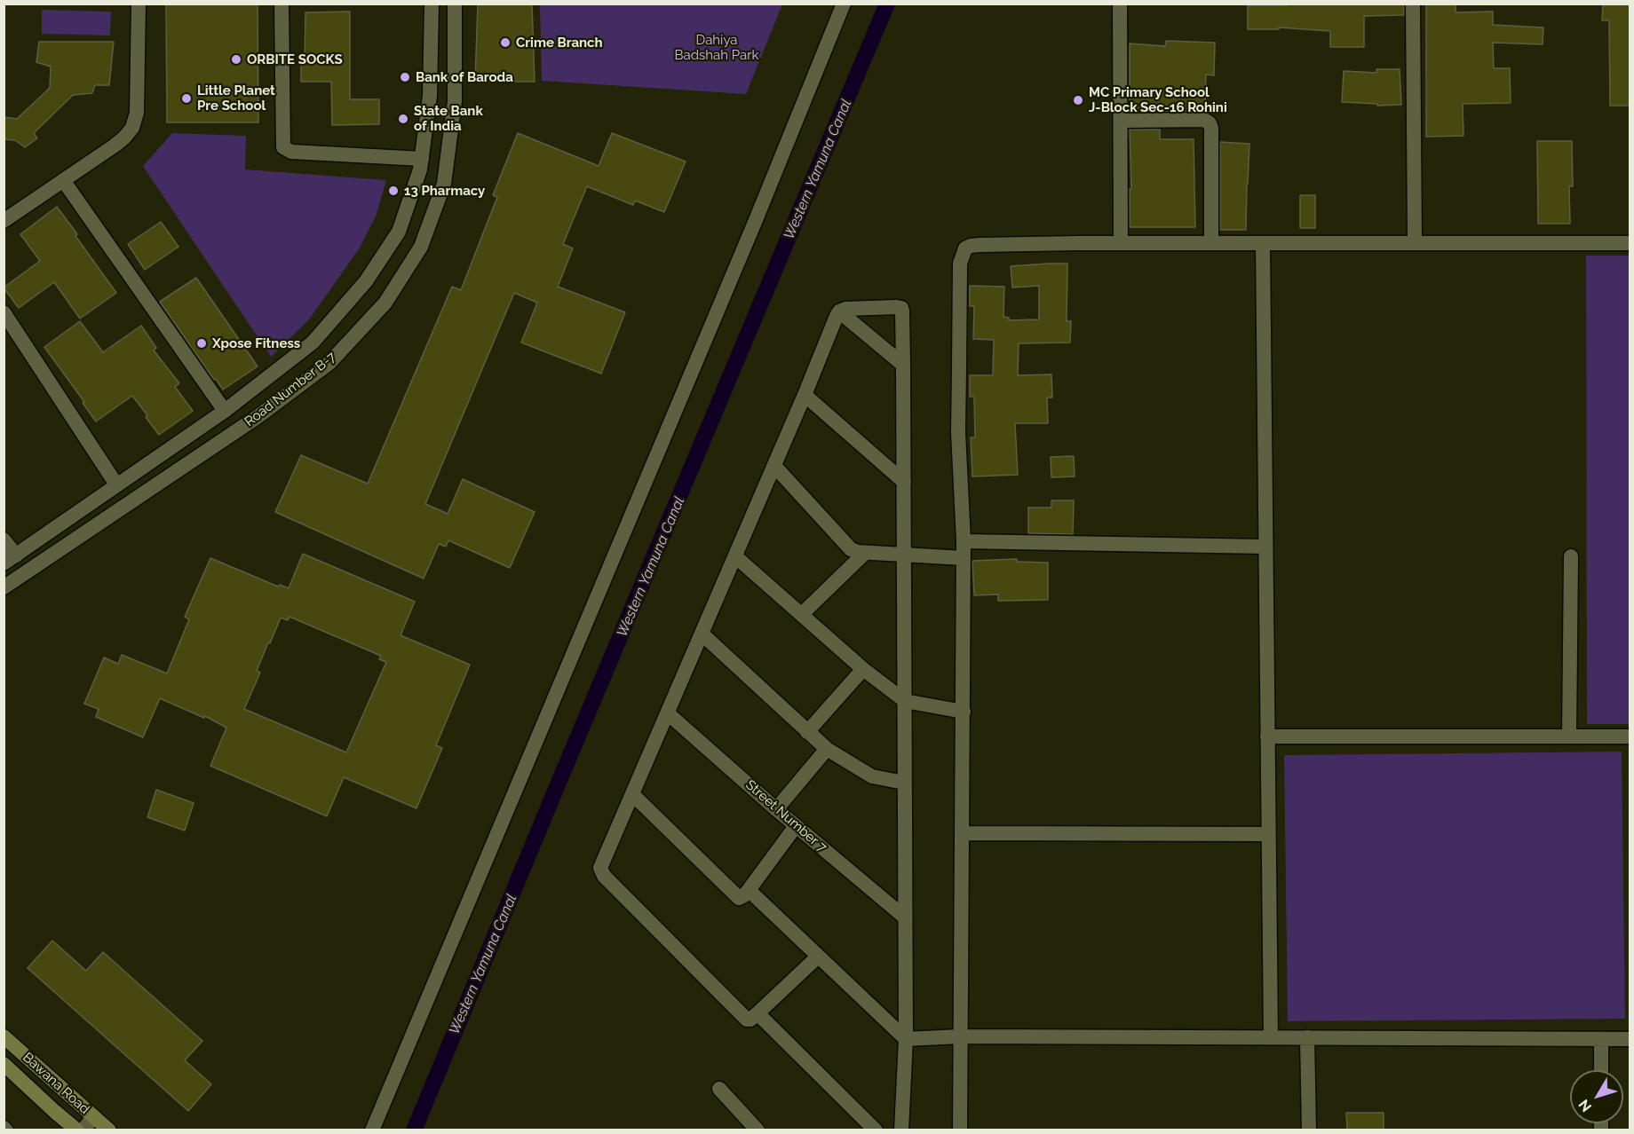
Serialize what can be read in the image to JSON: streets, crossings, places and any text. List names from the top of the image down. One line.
{"streets":{"main road":["Bawana Road"],"street":["Road Number B-7","Street Number 7"]},"water":["Western Yamuna Canal"],"parks":["Dahiya Badshah Park"],"places":["Crime Branch","ORBITE SOCKS","Bank of Baroda","Little Planet Pre School","MC Primary School J-Block Sec-16 Rohini","State Bank of India","13 Pharmacy","Xpose Fitness"],"north":"bottom left"}
